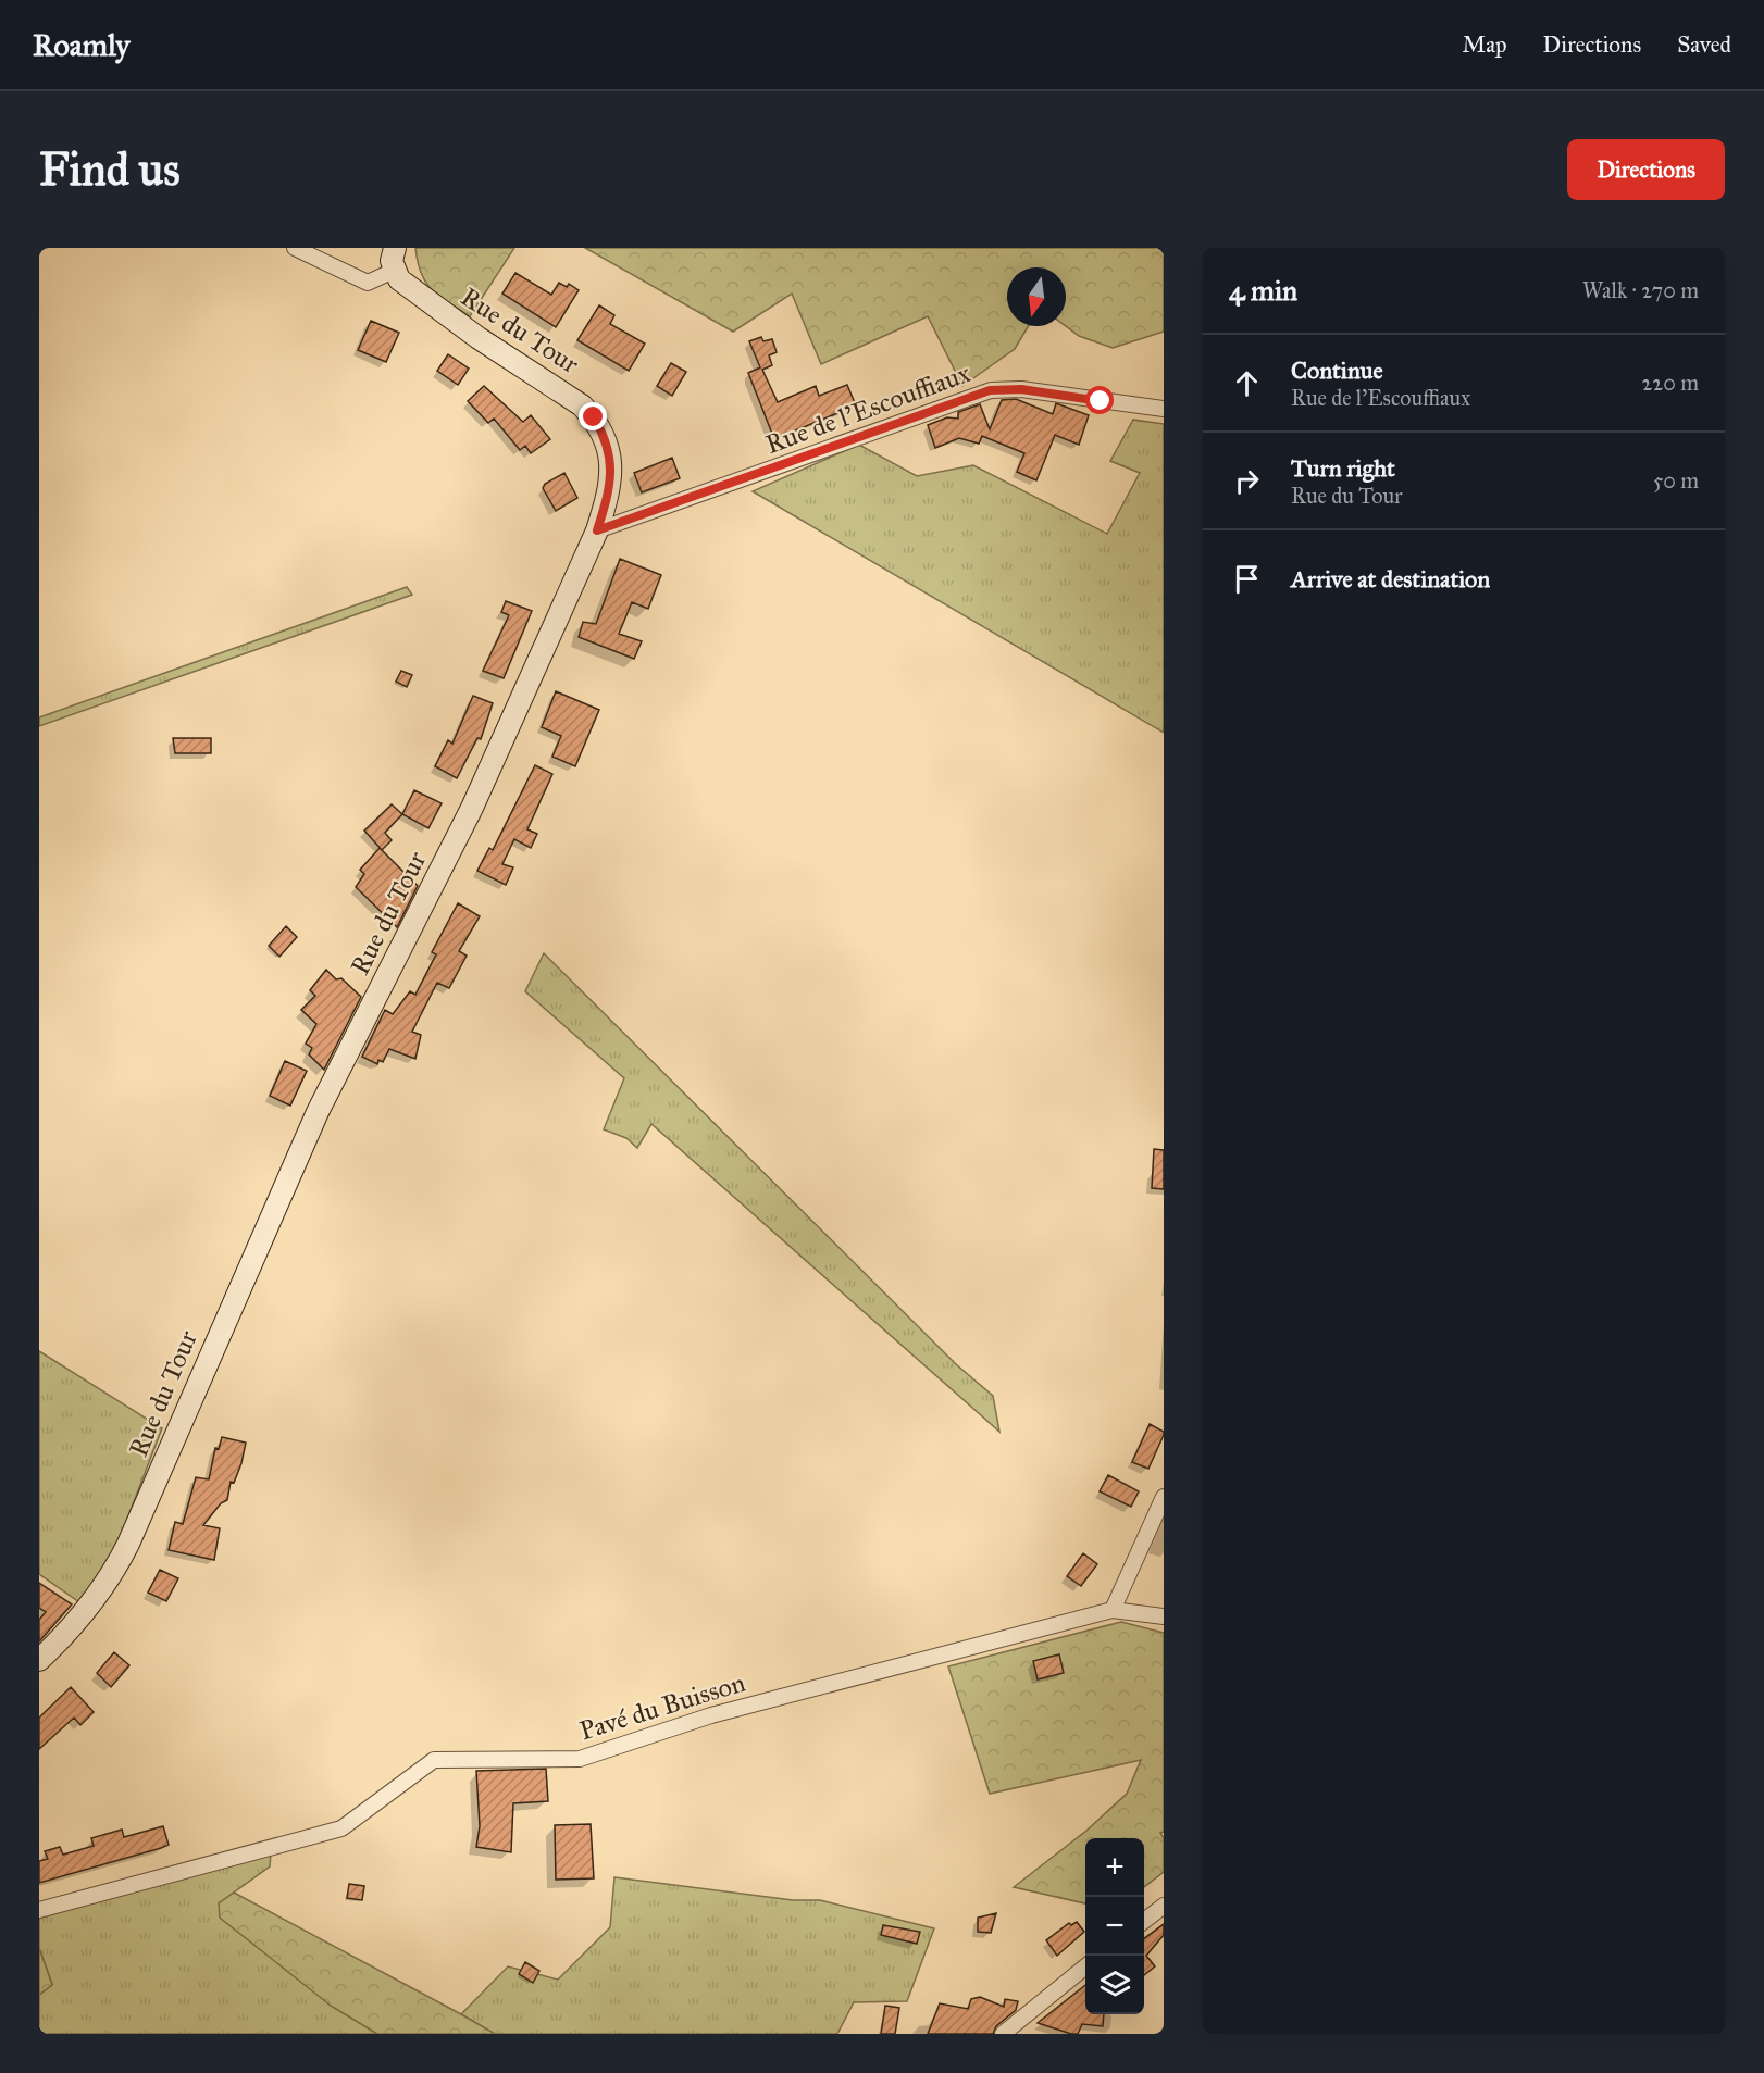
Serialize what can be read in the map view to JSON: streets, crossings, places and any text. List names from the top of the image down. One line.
{"streets":{"street":["Rue du Tour","Rue de l'Escouffiaux","Pavé du Buisson"]},"crossings":[["Rue du Tour","Rue de l'Escouffiaux"]],"north":"bottom","page":{"header":"Roamly","nav":["Map","Directions","Saved"],"buttons":"Directions","title":"Find us","heading":["4 min","Walk · 270 m"],"list":[["Continue","Rue de l'Escouffiaux","220 m"],["Turn right","Rue du Tour","50 m"],"Arrive at destination"],"map_buttons":["+","−"]}}
